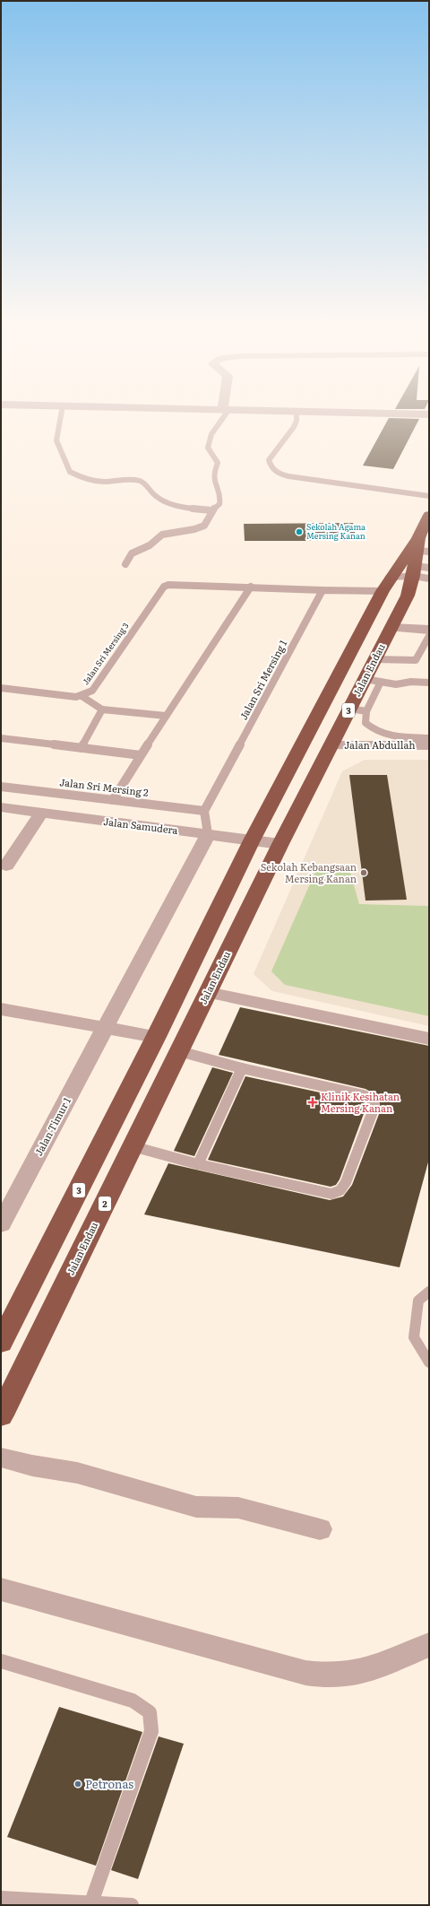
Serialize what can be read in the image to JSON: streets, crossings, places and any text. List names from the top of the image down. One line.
{"streets":{"highway":["Jalan Endau","3","2"],"street":["Jalan Abdullah","Jalan Samudera","Jalan Timur 1"],"lane":["Jalan Sri Mersing 3","Jalan Sri Mersing 1","Jalan Sri Mersing 2"]},"crossings":[["Jalan Endau","Jalan Abdullah"],["Jalan Endau","Jalan Samudera"],["Jalan Sri Mersing 1","Jalan Sri Mersing 2"],["Jalan Samudera","Jalan Timur 1"]],"places":{"other":["Sekolah Agama Mersing Kanan","Sekolah Kebangsaan Mersing Kanan","Petronas"],"health":["Klinik Kesihatan Mersing Kanan"]}}
